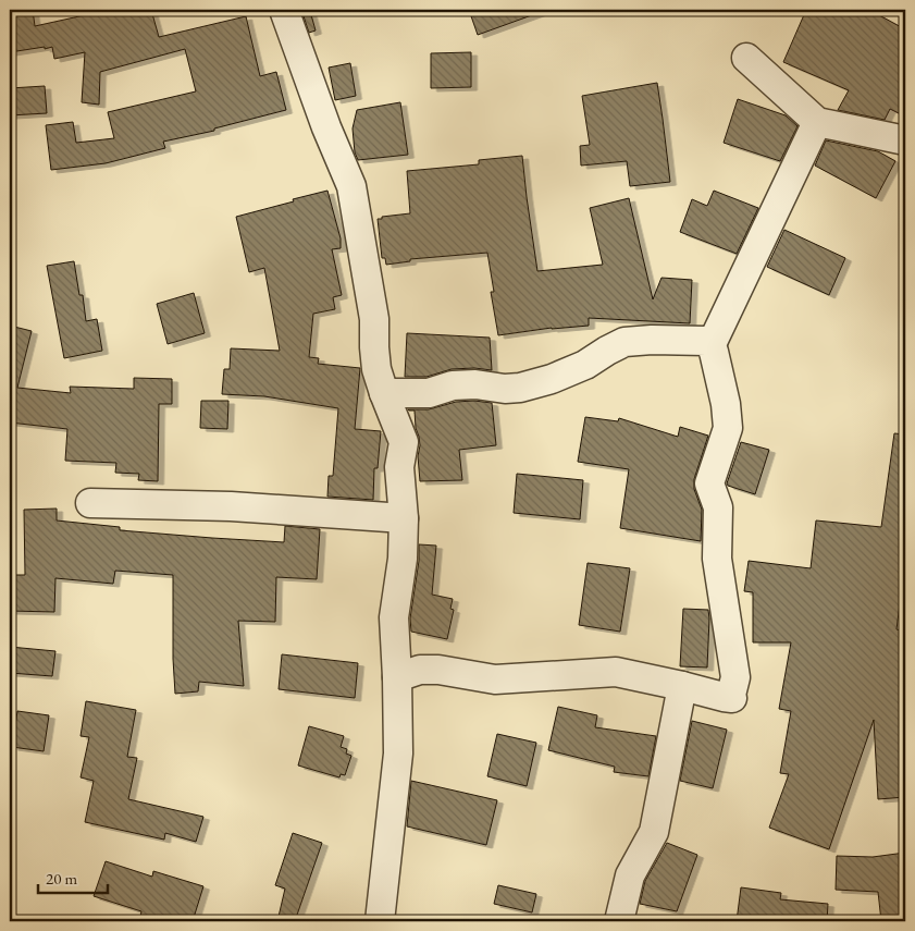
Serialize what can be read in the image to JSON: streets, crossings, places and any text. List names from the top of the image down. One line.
{"scale_bar":"20 m"}
